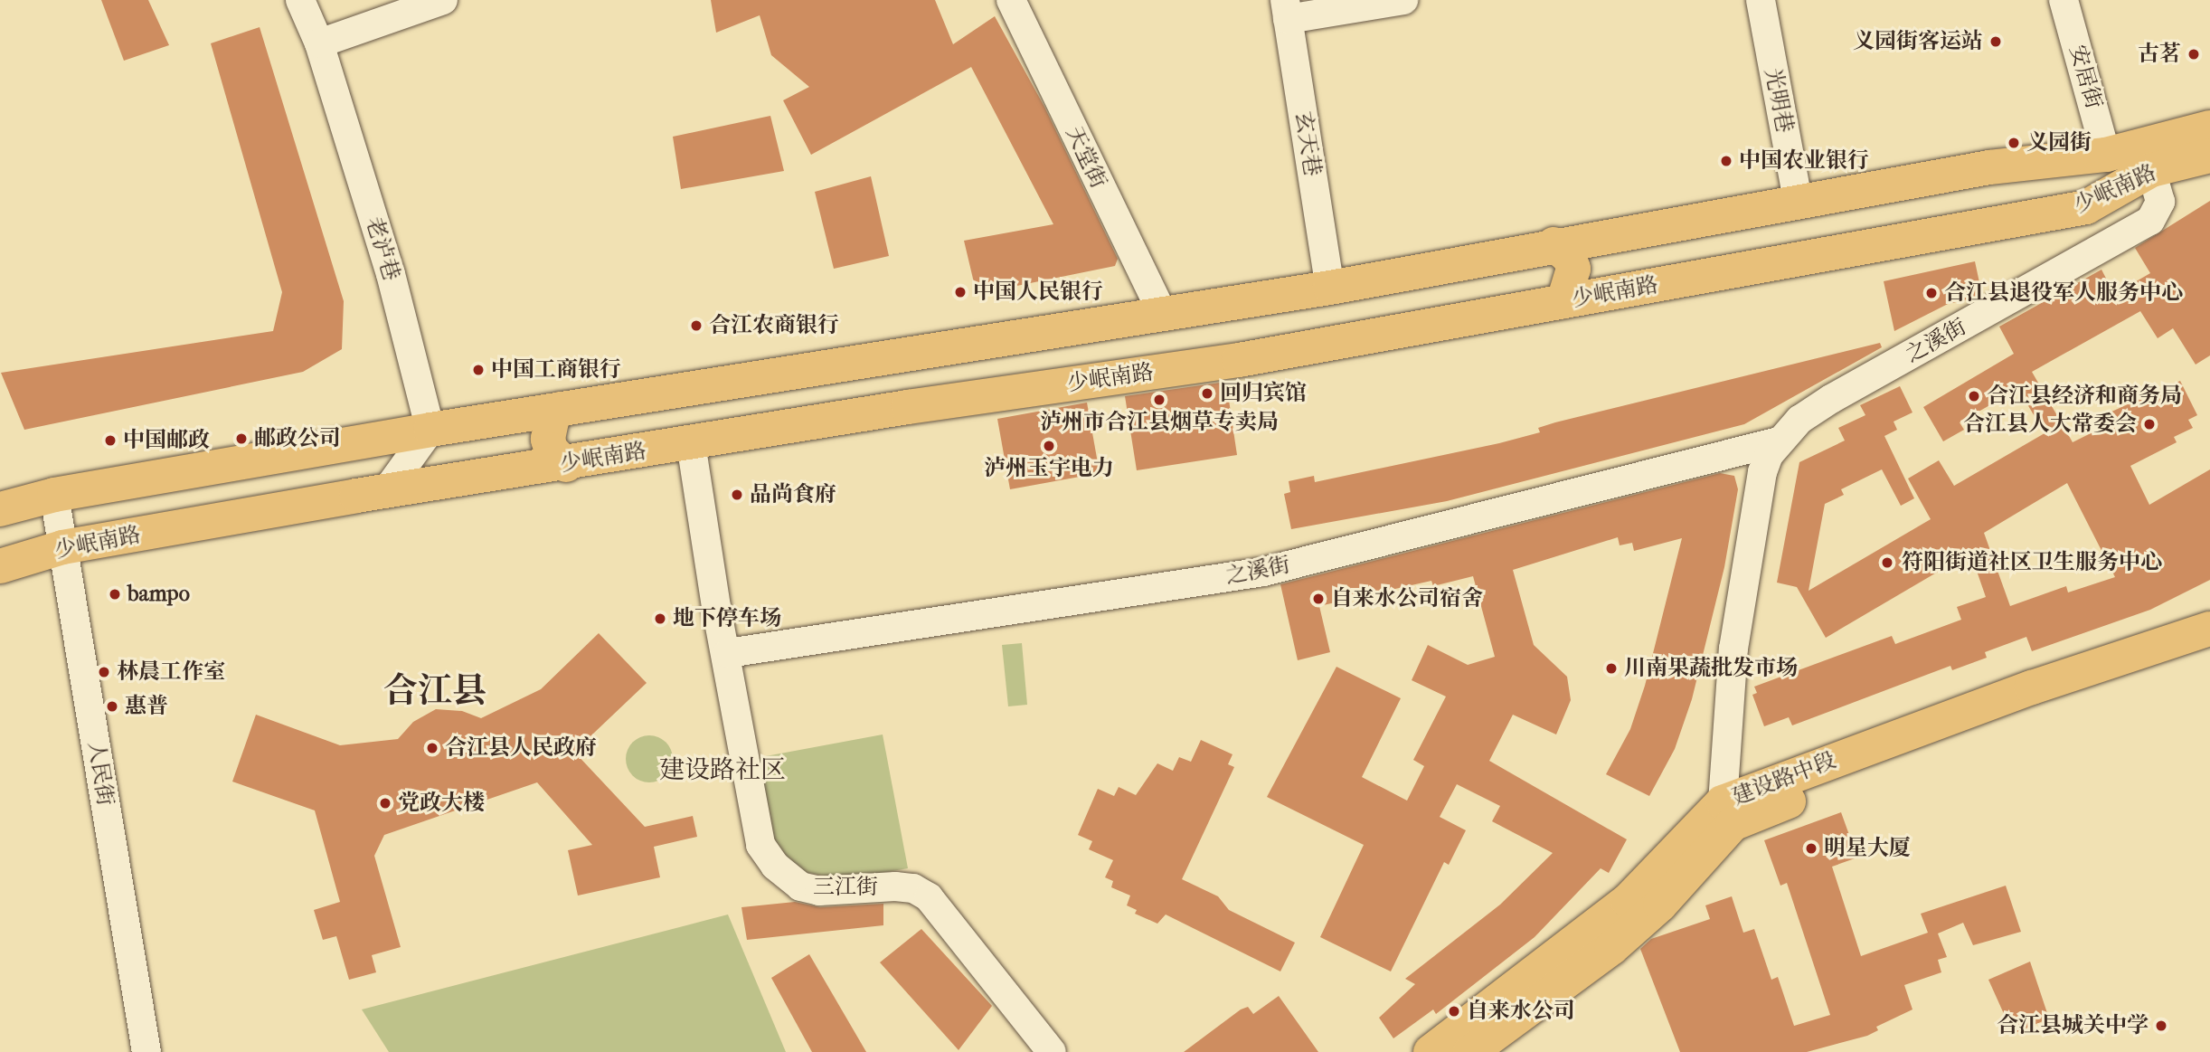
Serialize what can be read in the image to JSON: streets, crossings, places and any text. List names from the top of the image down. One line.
{"streets":{"main road":["少岷南路","建设路中段"],"street":["安居街","光明巷","玄天巷","天堂街","老泸巷","之溪街","人民街","三江街"]},"crossings":[["安居街","少岷南路"],["光明巷","少岷南路"],["玄天巷","少岷南路"],["天堂街","少岷南路"],["少岷南路","老泸巷"],["少岷南路","之溪街"],["少岷南路","人民街"],["少岷南路","三江街"],["之溪街","建设路中段"],["之溪街","三江街"]],"districts":["合江县","建设路社区"],"places":["义园街客运站","古茗","义园街","中国农业银行","中国人民银行","合江县退役军人服务中心","合江农商银行","中国工商银行","回归宾馆","合江县经济和商务局","泸州市合江县烟草专卖局","合江县人大常委会","邮政公司","中国邮政","泸州玉宇电力","品尚食府","符阳街道社区卫生服务中心","bampo","自来水公司宿舍","地下停车场","川南果蔬批发市场","林晨工作室","惠普","合江县人民政府","党政大楼","明星大厦","自来水公司","合江县城关中学"]}
